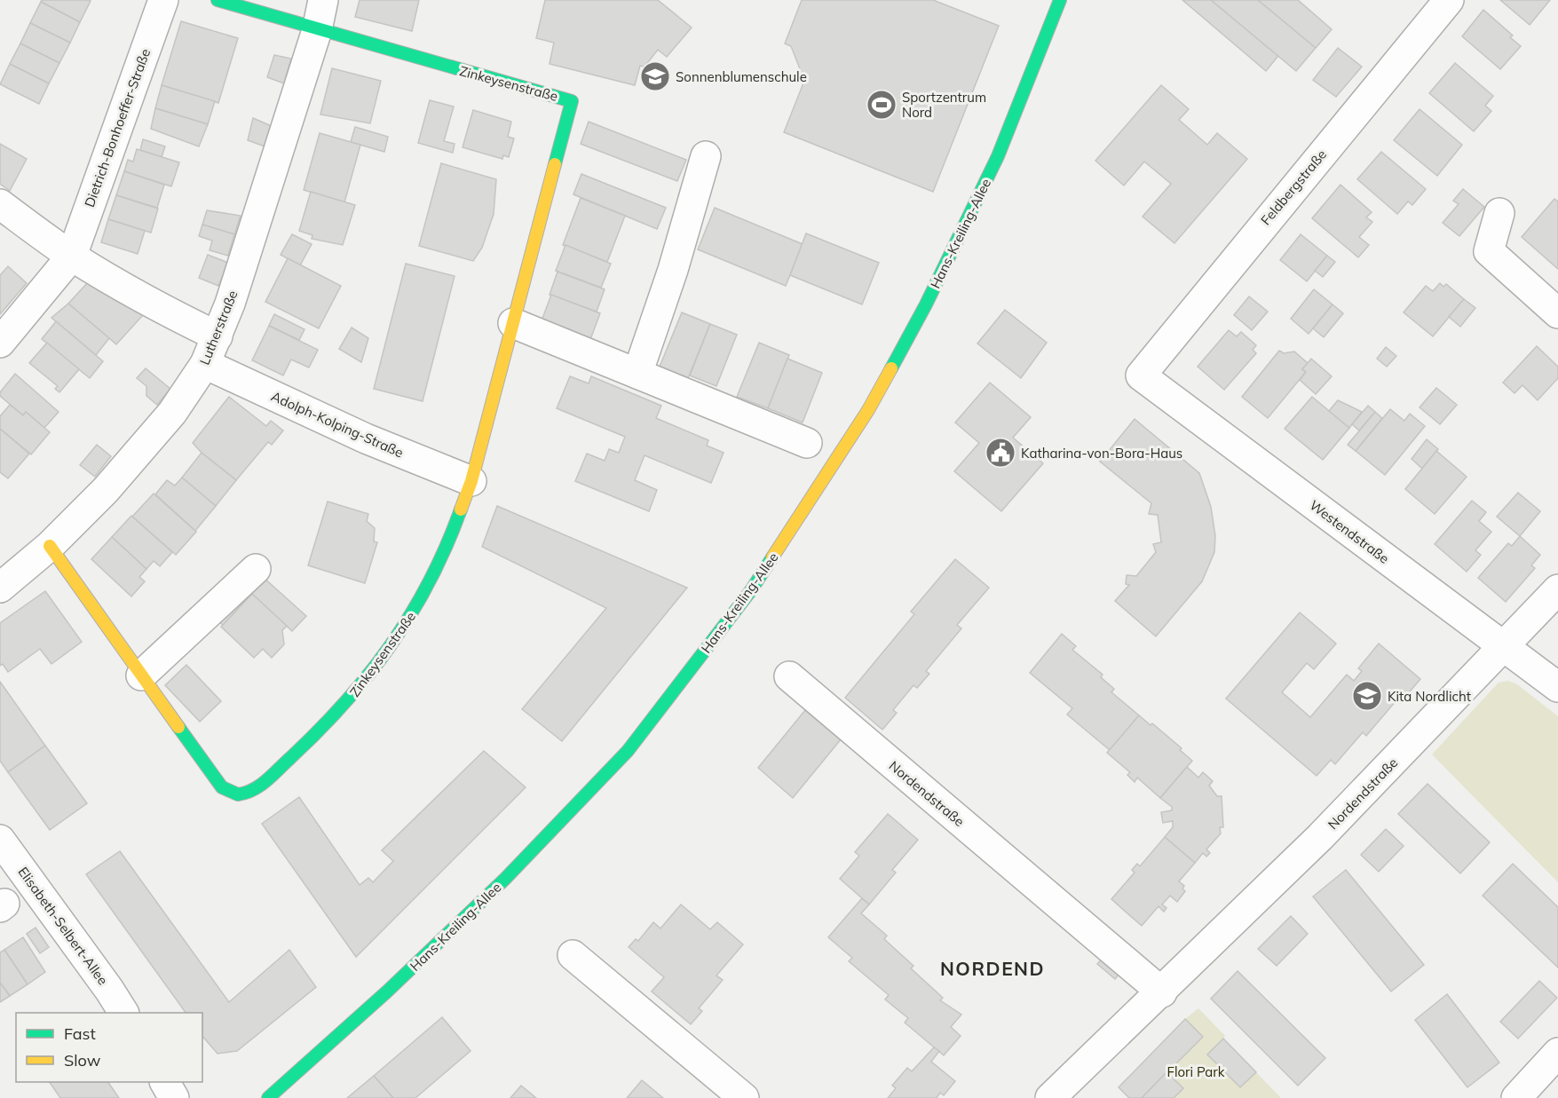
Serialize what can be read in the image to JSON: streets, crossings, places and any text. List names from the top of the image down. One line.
{"streets":{"street":["Zinkeysenstraße","Dietrich-Bonhoeffer-Straße","Feldbergstraße","Hans-Kreiling-Allee","Lutherstraße","Adolph-Kolping-Straße","Westendstraße","Nordendstraße","Elisabeth-Selbert-Allee"]},"crossings":[["Zinkeysenstraße","Lutherstraße"],["Zinkeysenstraße","Adolph-Kolping-Straße"],["Feldbergstraße","Westendstraße"],["Lutherstraße","Adolph-Kolping-Straße"],["Westendstraße","Nordendstraße"]],"districts":["NORDEND"],"parks":["Flori Park"],"places":{"school or university":["Sonnenblumenschule","Kita Nordlicht"],"sports":["Sportzentrum Nord"],"public building":["Katharina-von-Bora-Haus"]},"legend":["Fast","Slow"]}
